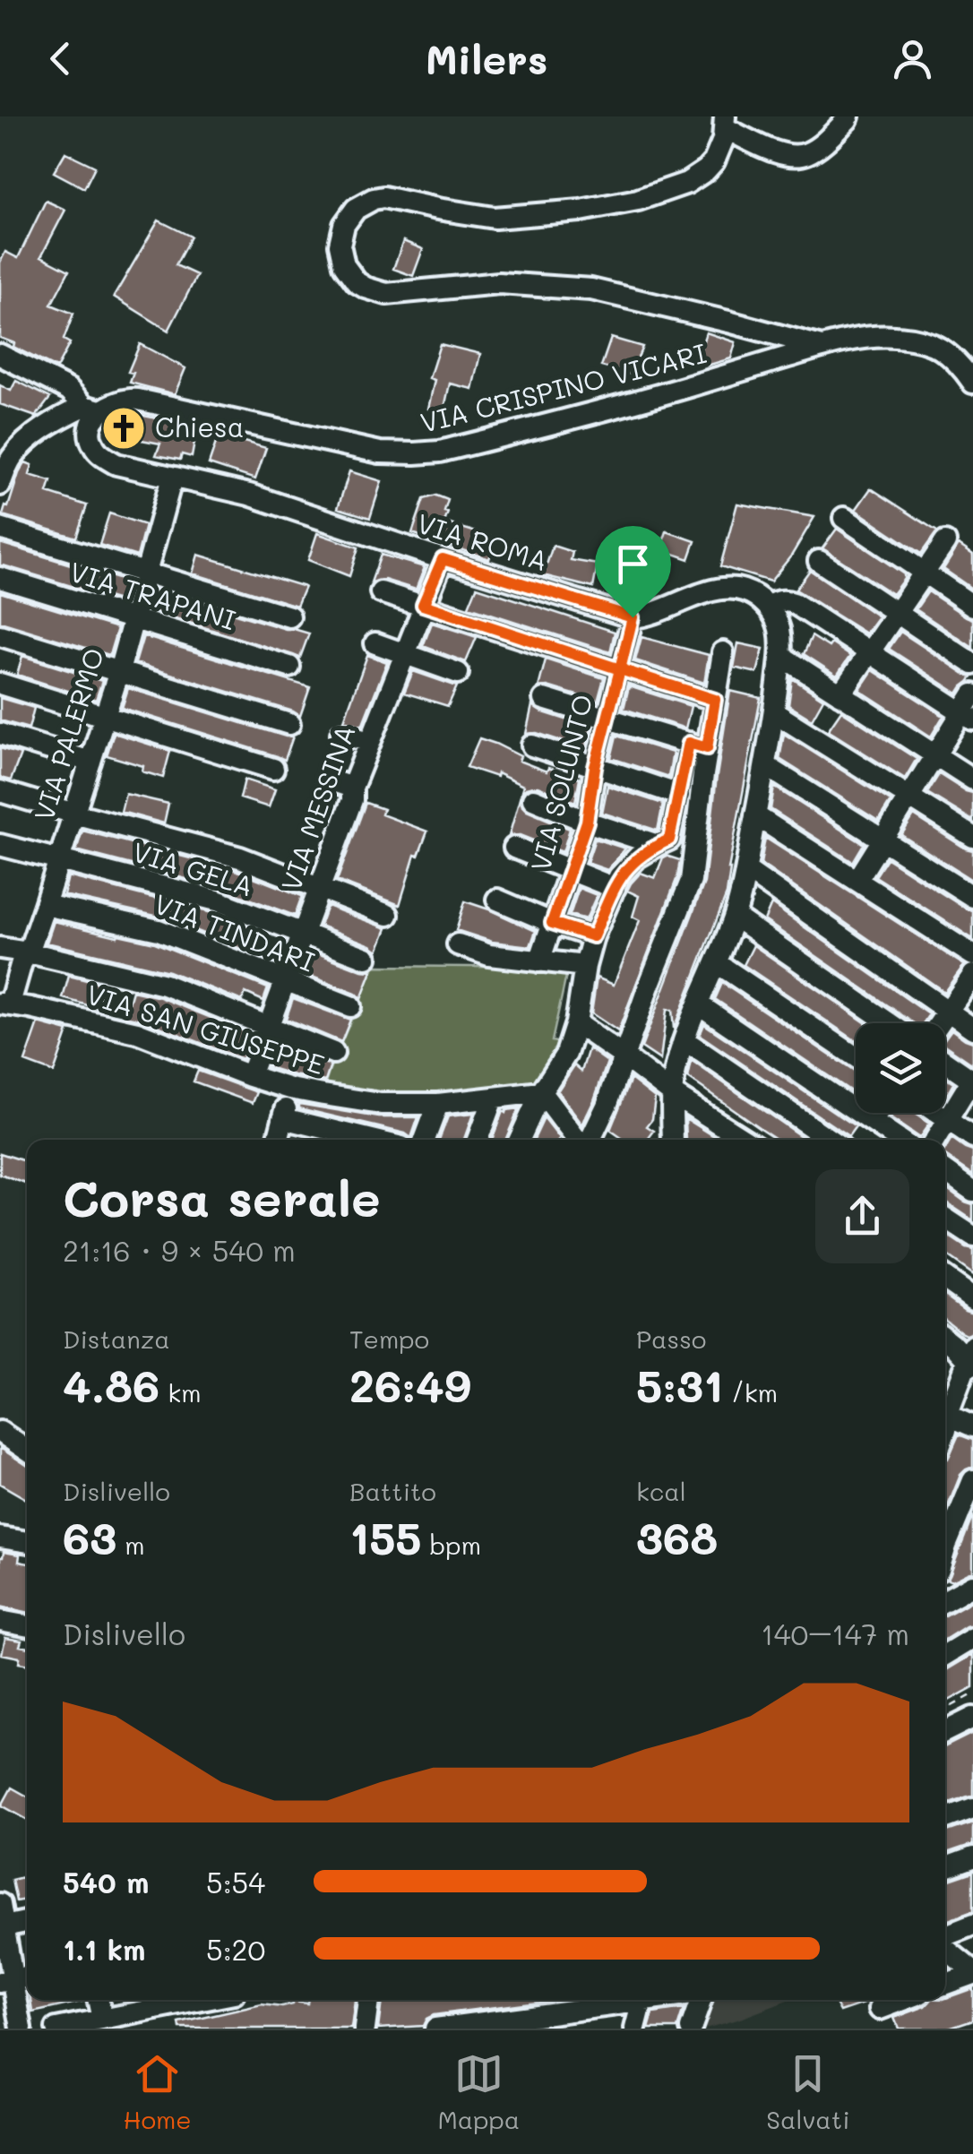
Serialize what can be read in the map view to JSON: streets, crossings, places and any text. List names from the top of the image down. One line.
{"streets":{"street":["VIA CRISPINO VICARI","VIA ROMA","VIA TRAPANI","VIA PALERMO","VIA SOLUNTO","VIA MESSINA","VIA GELA","VIA TINDARI","VIA SAN GIUSEPPE"]},"crossings":[["VIA CRISPINO VICARI","VIA ROMA"],["VIA ROMA","VIA PALERMO"],["VIA ROMA","VIA SOLUNTO"],["VIA ROMA","VIA MESSINA"],["VIA TRAPANI","VIA PALERMO"],["VIA PALERMO","VIA GELA"],["VIA PALERMO","VIA TINDARI"],["VIA PALERMO","VIA SAN GIUSEPPE"],["VIA MESSINA","VIA GELA"],["VIA MESSINA","VIA TINDARI"],["VIA MESSINA","VIA SAN GIUSEPPE"]],"places":{"church":["Chiesa"]},"page":{"header":"Milers","heading":["Corsa serale","21:16 · 9 × 540 m"],"stats":[["Distanza","4.86 km"],["Tempo","26:49"],["Passo","5:31 /km"],["Dislivello","63 m"],["Battito","155 bpm"],["kcal","368"]],"chart":["Dislivello","140–147 m"],"list":[{"name":"540 m","note":"5:54"},{"name":"1.1 km","note":"5:20"}],"tabs":["Home","Mappa","Salvati"]}}
